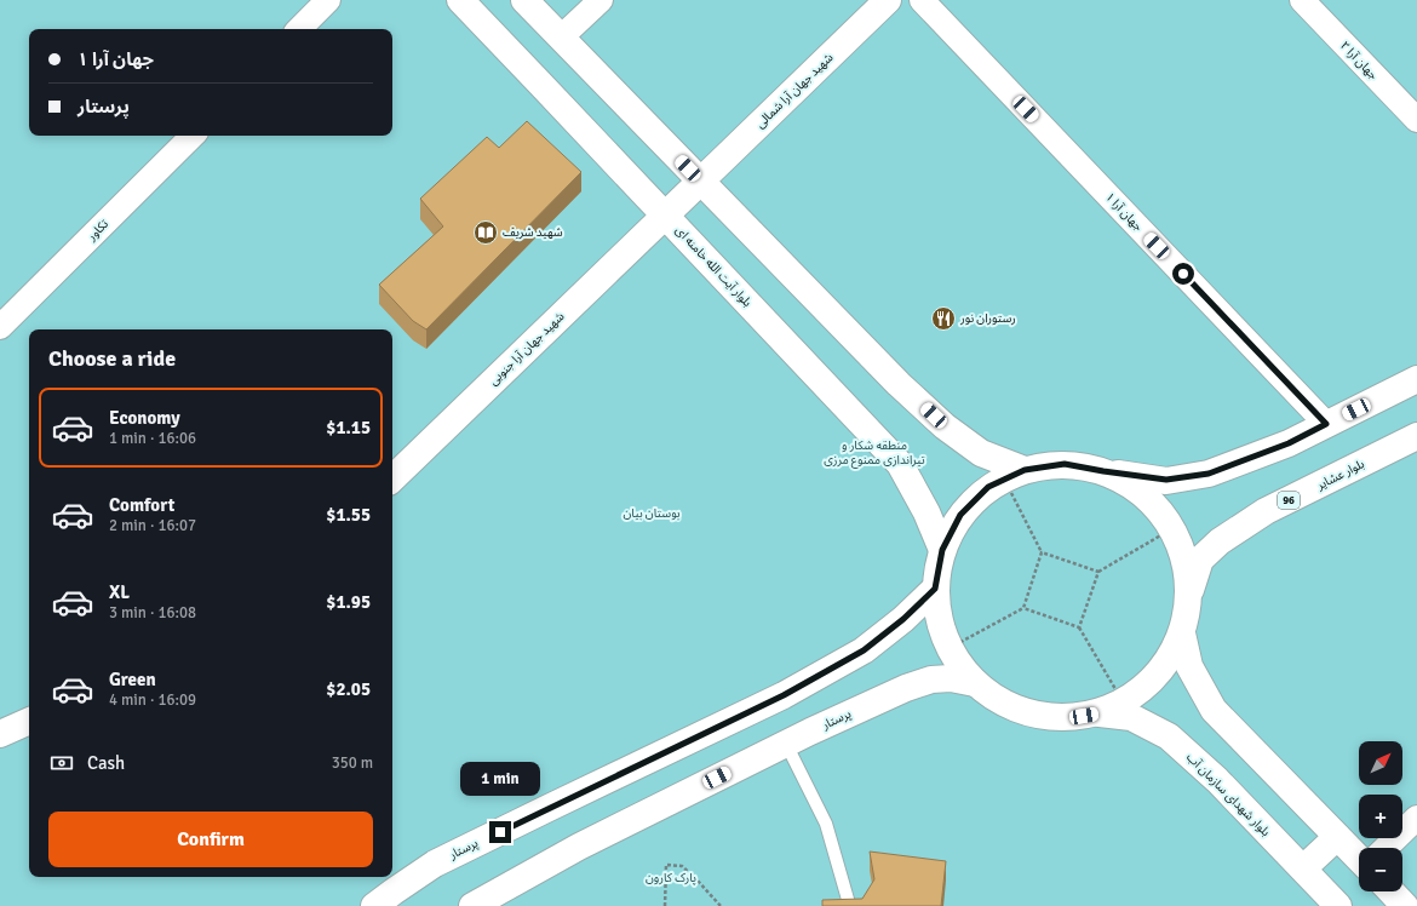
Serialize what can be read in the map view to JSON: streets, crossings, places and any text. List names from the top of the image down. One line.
{"streets":{"main road":["شهید جهان آرا شمالی","بلوار آیت الله خامنه ای","شهید جهان آرا جنوبی","بلوار عشایر","96","پرستار","بلوار شهدای سازمان آب"],"street":["جهان آرا ۲","جهان آرا ۱","تکاور"]},"crossings":[["شهید جهان آرا شمالی","بلوار آیت الله خامنه ای"],["شهید جهان آرا شمالی","شهید جهان آرا جنوبی"],["بلوار آیت الله خامنه ای","شهید جهان آرا جنوبی"]],"parks":["منطقه شکار و تیراندازی ممنوع مرزی","بوستان بیان","پارک کارون"],"places":{"library":["شهید شریف"],"restaurant":["رستوران نور"]},"north":"top right","page":{"banner":["جهان آرا ۱","پرستار"],"heading":"Choose a ride","list":[{"name":"Economy","note":"1 min · 16:06","value":"$1.15"},{"name":"Comfort","note":"2 min · 16:07","value":"$1.55"},{"name":"XL","note":"3 min · 16:08","value":"$1.95"},{"name":"Green","note":"4 min · 16:09","value":"$2.05"}],"pay":["Cash","350 m"],"map_buttons":["+","−"],"bubble":"1 min","buttons":"Confirm"}}
